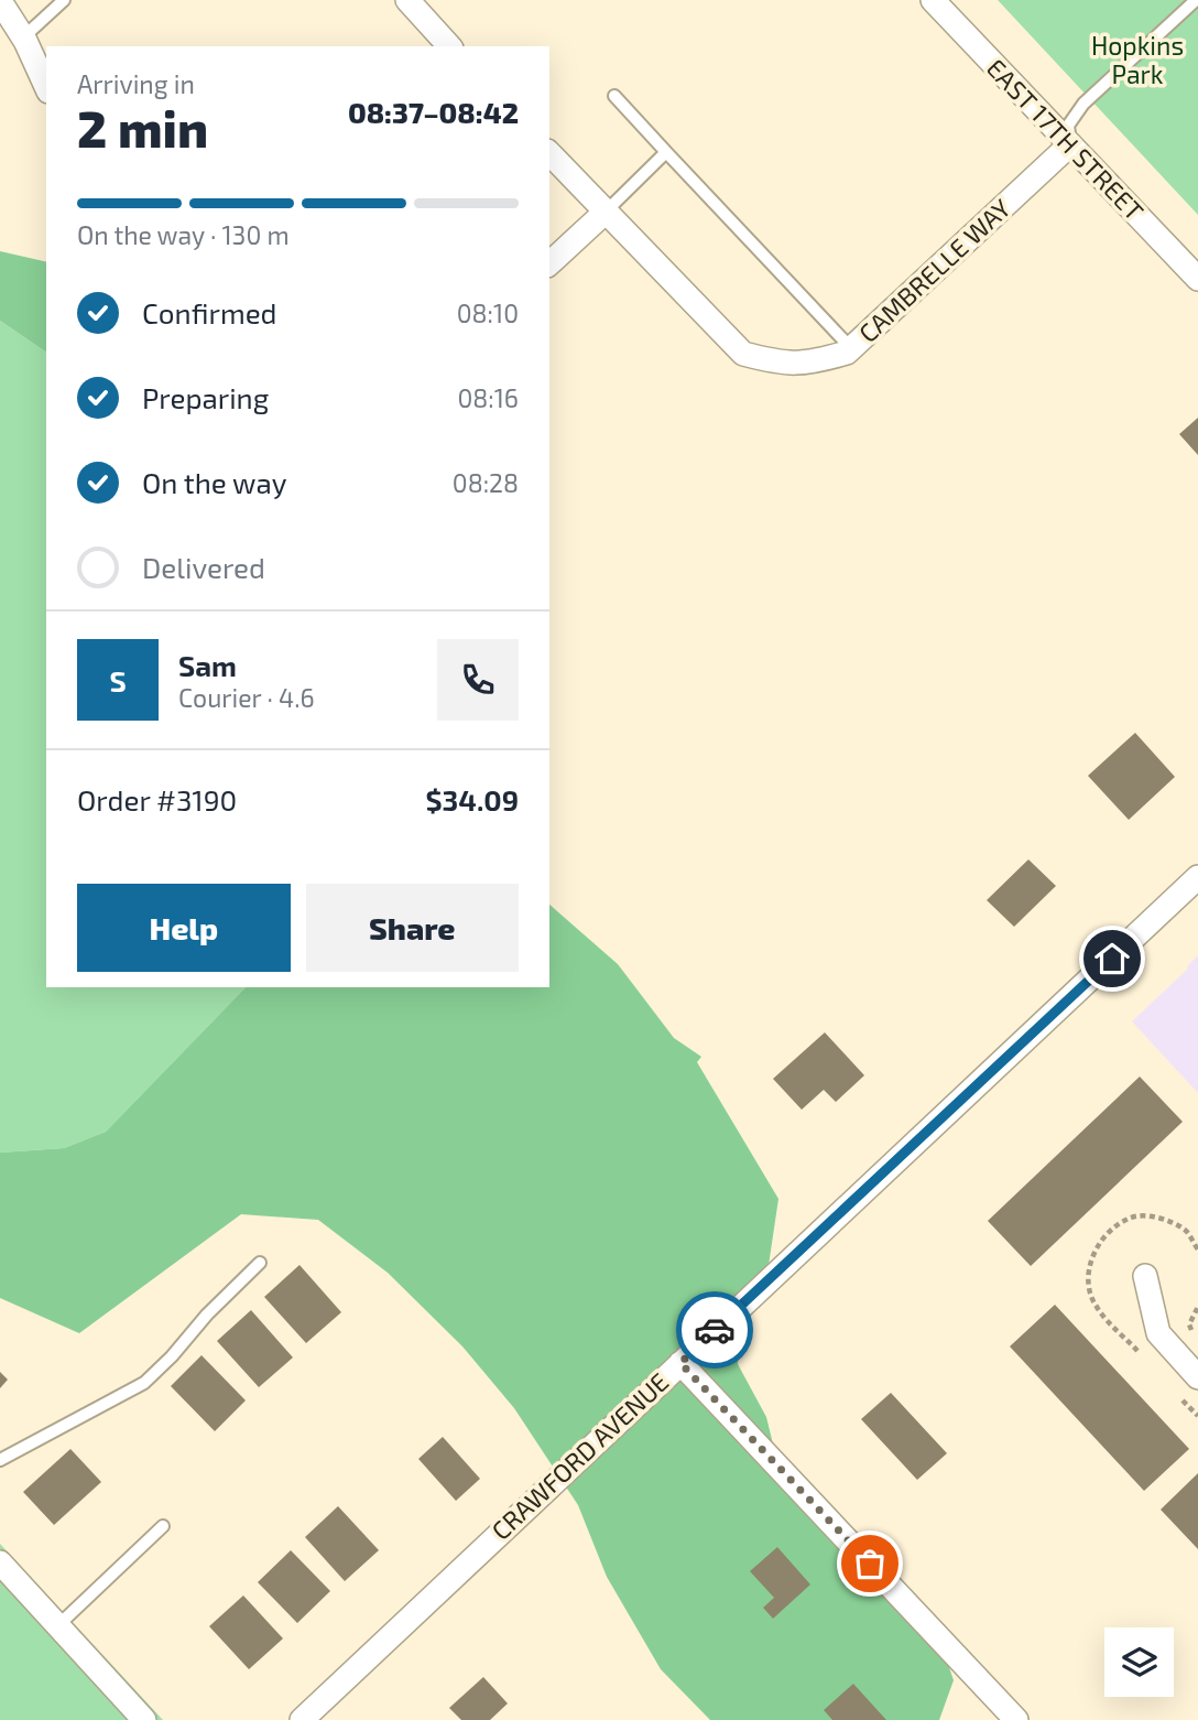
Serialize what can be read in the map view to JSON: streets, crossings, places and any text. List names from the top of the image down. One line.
{"streets":{"street":["EAST 17TH STREET","CAMBRELLE WAY","CRAWFORD AVENUE"]},"crossings":[["EAST 17TH STREET","CAMBRELLE WAY"]],"parks":["Hopkins Park"],"page":{"heading":["2 min","Arriving in","08:37–08:42"],"panel":["Sam","Courier · 4.6","Order #3190","$34.09"],"bar":"On the way · 130 m","list":[["Confirmed","08:10"],["Preparing","08:16"],["On the way","08:28"],"Delivered"],"round":"S","buttons":["Help","Share"]}}
